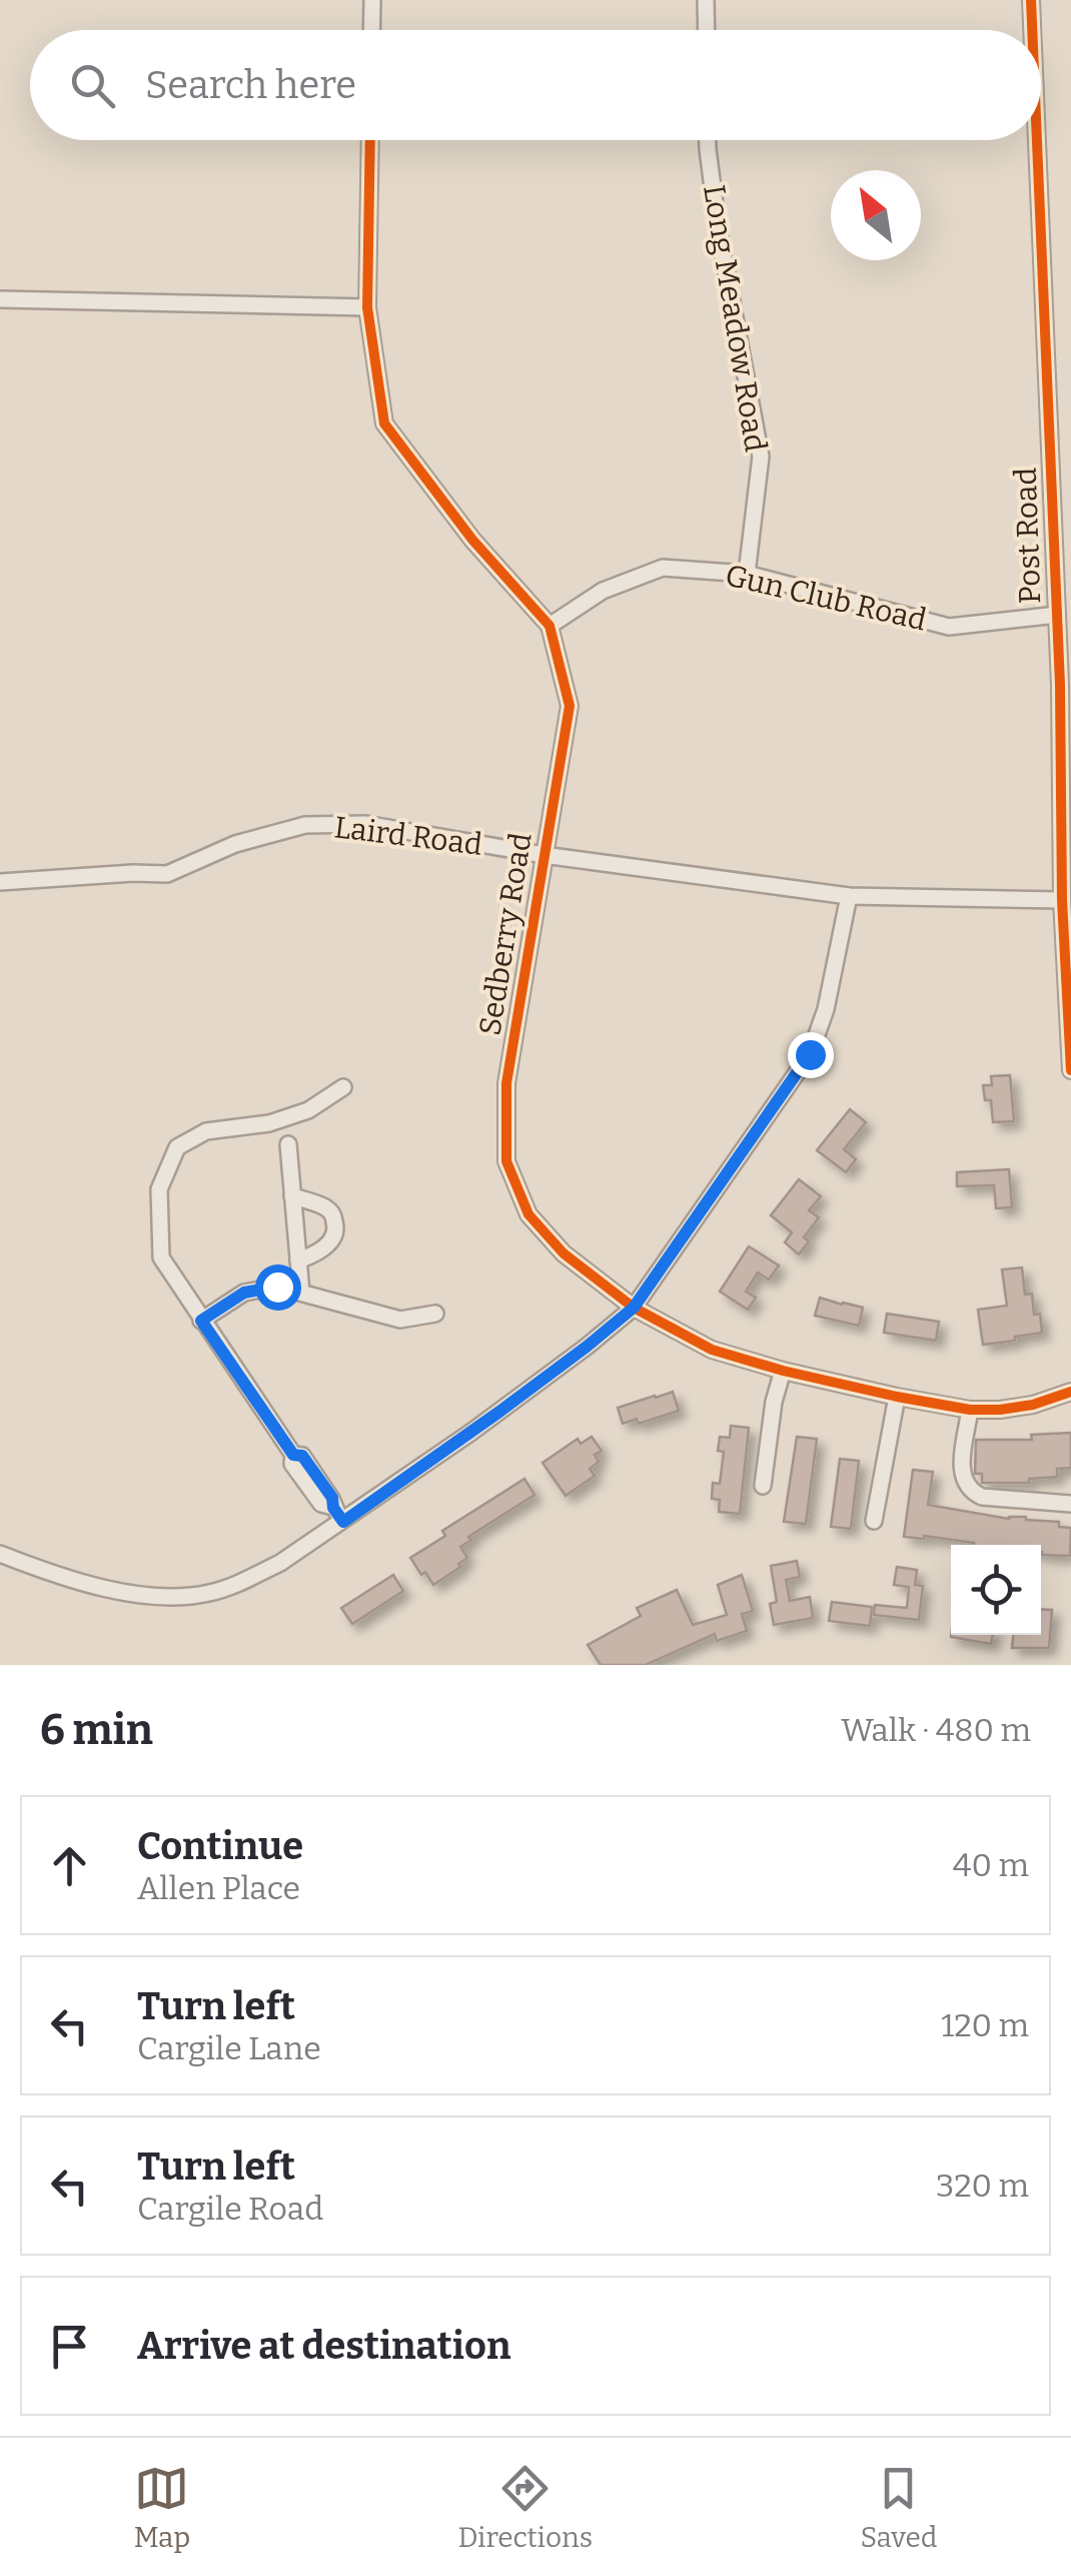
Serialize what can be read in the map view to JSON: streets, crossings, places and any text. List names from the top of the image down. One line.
{"streets":{"street":["Long Meadow Road","Post Road","Gun Club Road","Laird Road","Sedberry Road"]},"crossings":[["Long Meadow Road","Gun Club Road"],["Post Road","Gun Club Road"],["Post Road","Laird Road"],["Gun Club Road","Sedberry Road"],["Laird Road","Sedberry Road"]],"north":"top left","page":{"search":"Search here","heading":["6 min","Walk · 480 m"],"list":[["Continue","Allen Place","40 m"],["Turn left","Cargile Lane","120 m"],["Turn left","Cargile Road","320 m"],"Arrive at destination"],"nav":["Map","Directions","Saved"]}}
